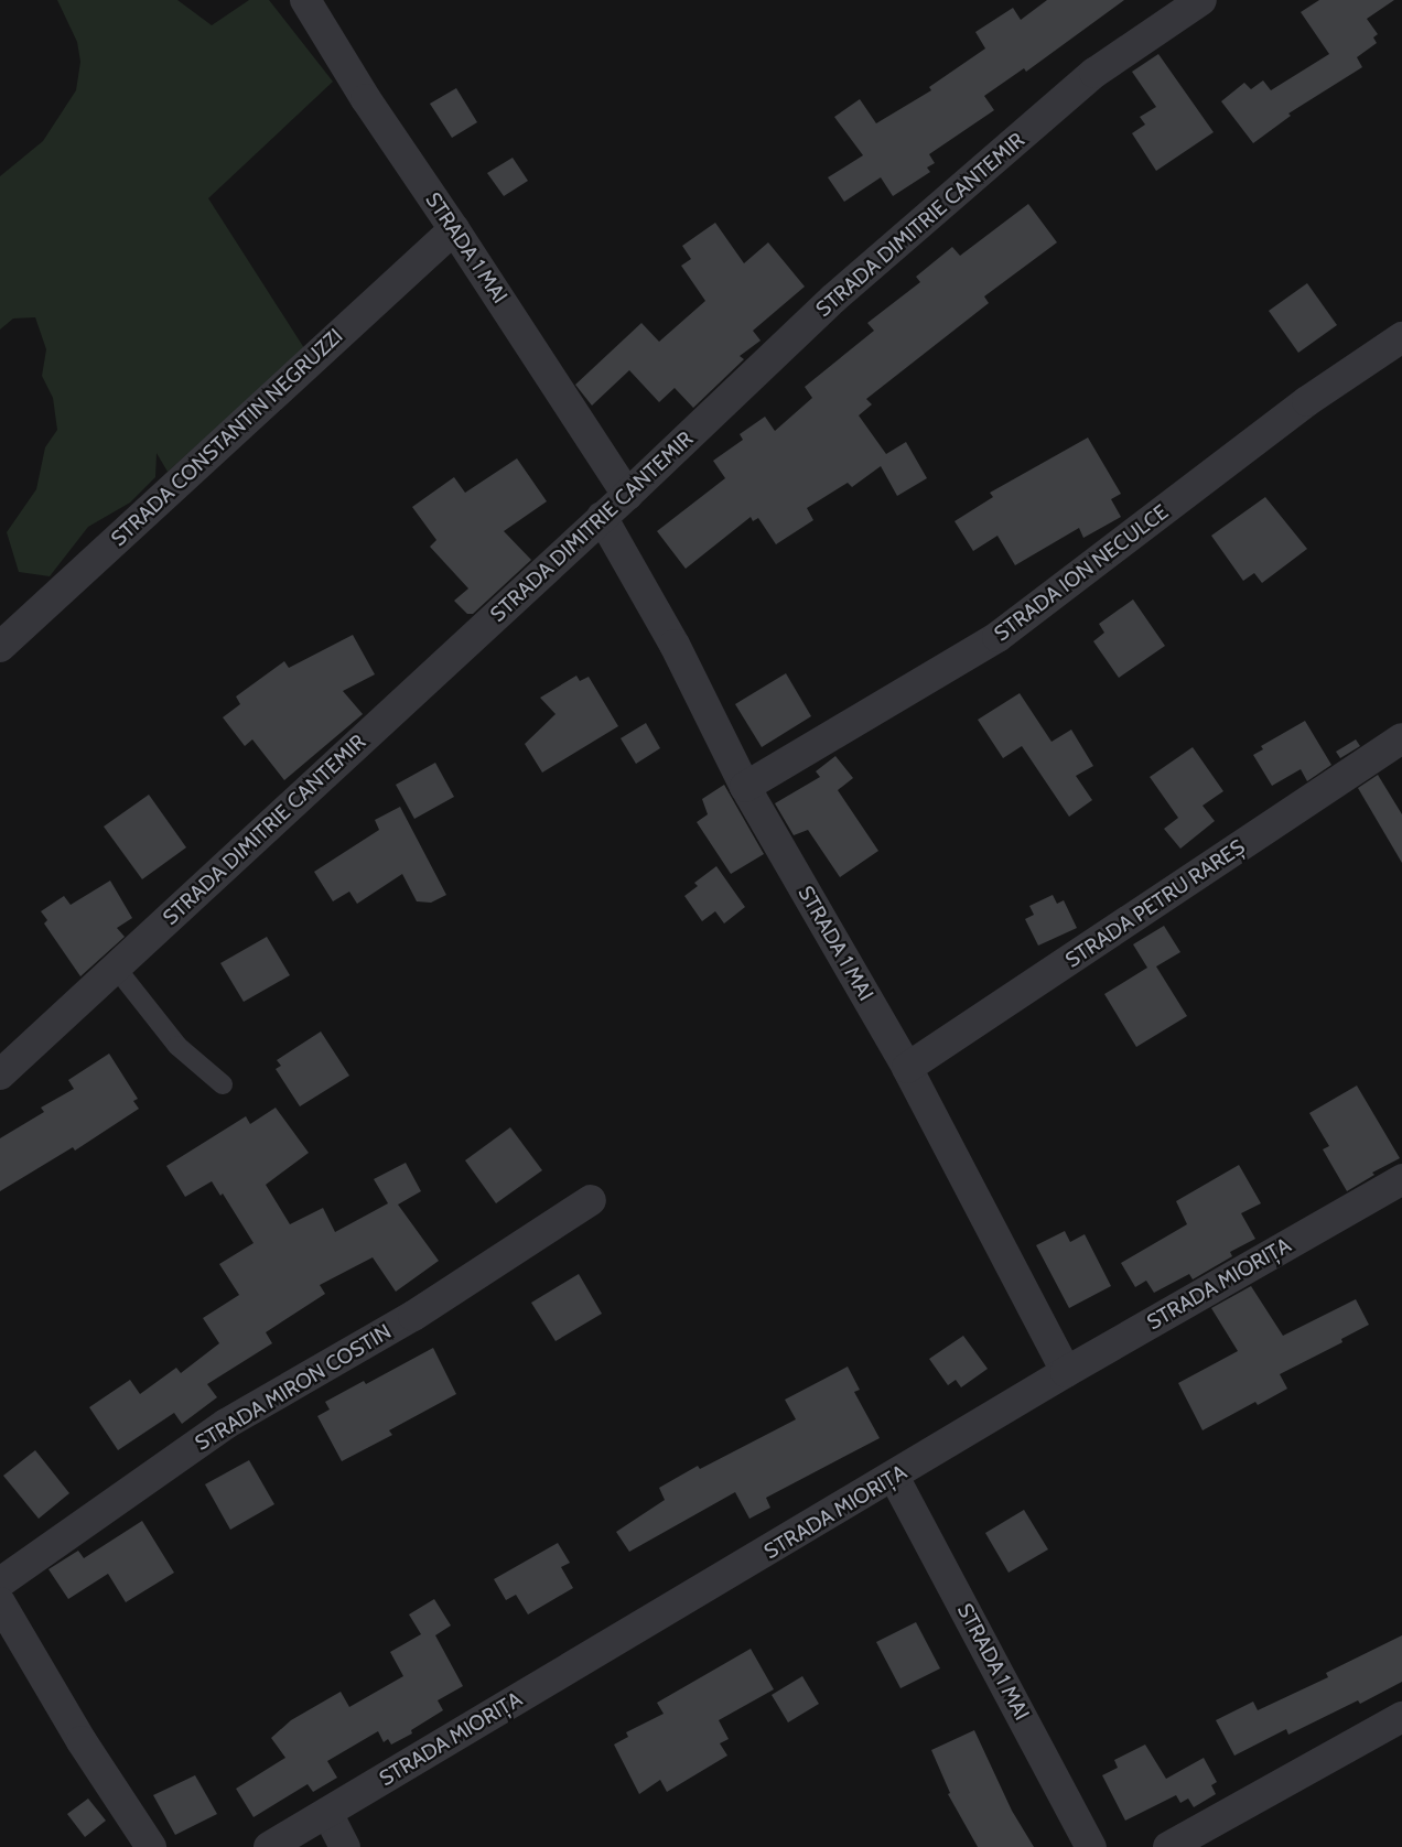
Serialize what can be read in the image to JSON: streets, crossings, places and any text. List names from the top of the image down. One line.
{"streets":{"street":["STRADA DIMITRIE CANTEMIR","STRADA 1 MAI","STRADA CONSTANTIN NEGRUZZI","STRADA ION NECULCE","STRADA PETRU RAREȘ","STRADA MIORIȚA","STRADA MIRON COSTIN"]},"crossings":[["STRADA DIMITRIE CANTEMIR","STRADA 1 MAI"],["STRADA 1 MAI","STRADA CONSTANTIN NEGRUZZI"],["STRADA 1 MAI","STRADA ION NECULCE"],["STRADA 1 MAI","STRADA PETRU RAREȘ"],["STRADA 1 MAI","STRADA MIORIȚA"]]}
